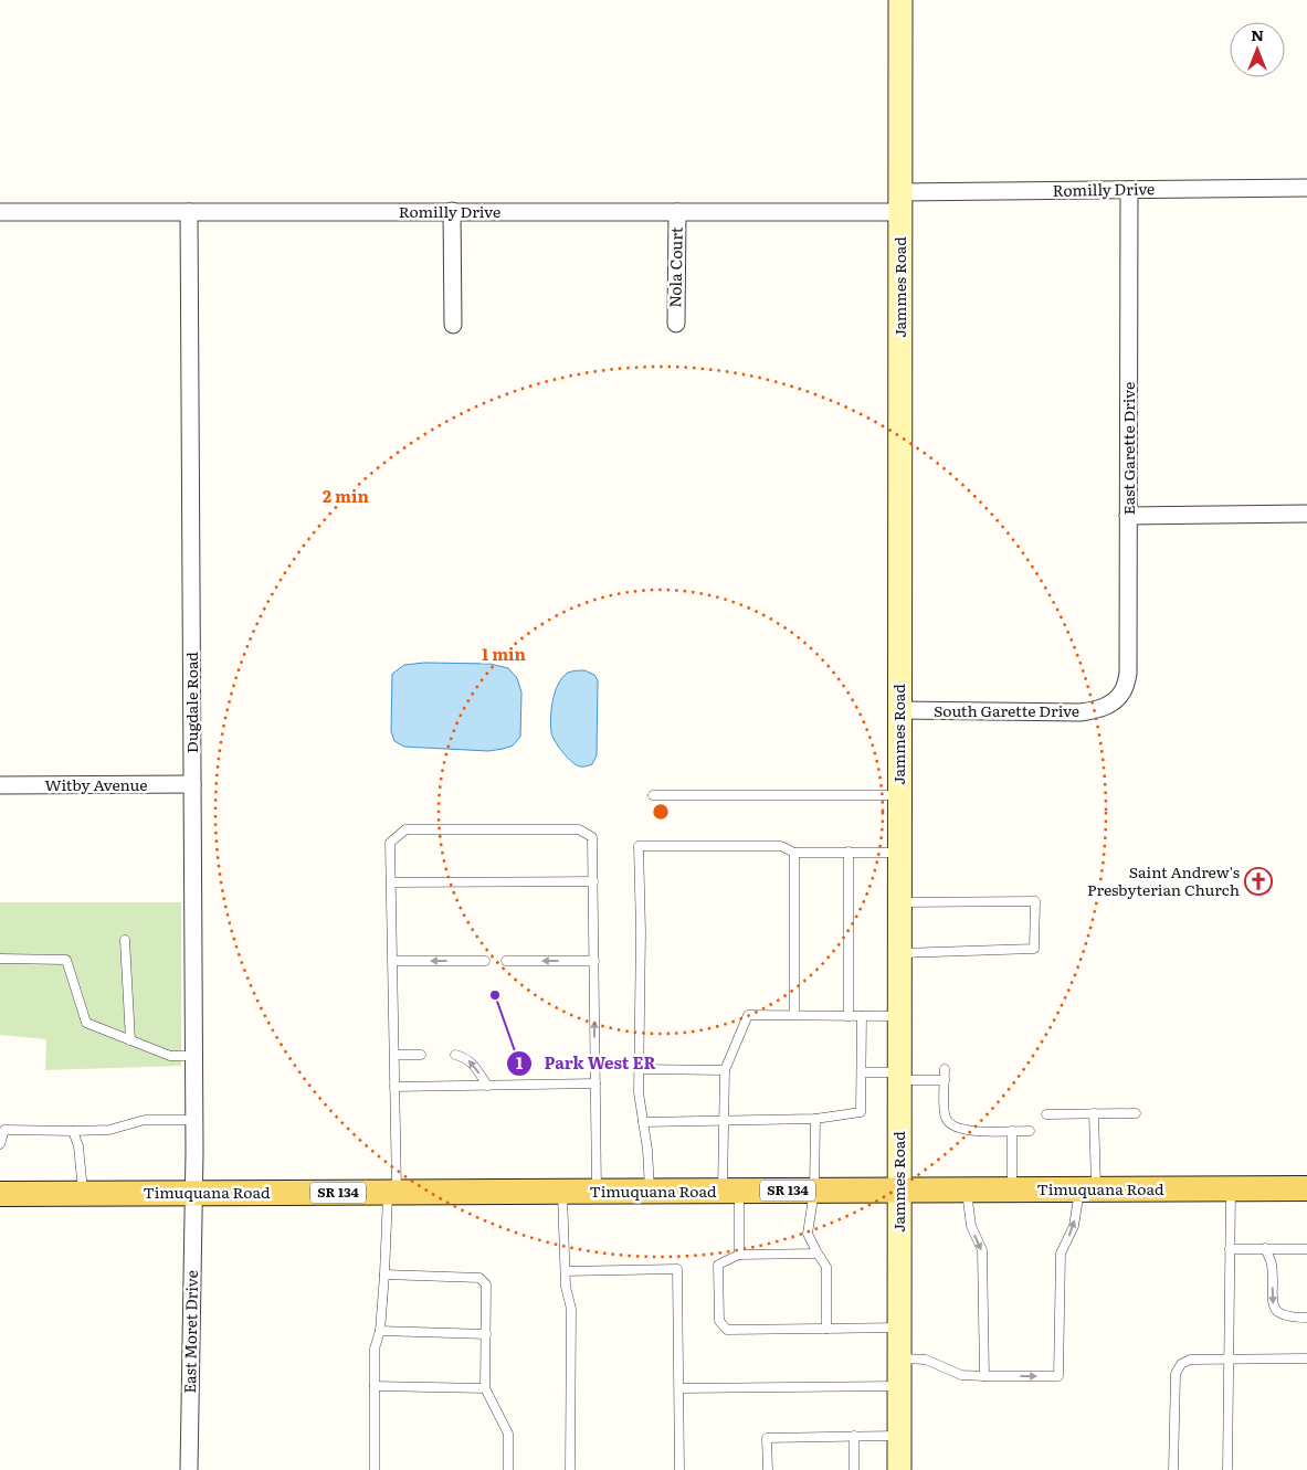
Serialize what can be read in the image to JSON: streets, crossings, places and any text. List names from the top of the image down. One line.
{"streets":{"main road":["Timuquana Road","SR 134"],"street":["Romilly Drive","Nola Court","Jammes Road","East Garette Drive","Dugdale Road","South Garette Drive","Witby Avenue","East Moret Drive"]},"crossings":[["Romilly Drive","Nola Court"],["Romilly Drive","Jammes Road"],["Romilly Drive","East Garette Drive"],["Romilly Drive","Dugdale Road"],["Jammes Road","South Garette Drive"],["Jammes Road","Timuquana Road"],["East Garette Drive","South Garette Drive"],["Dugdale Road","Witby Avenue"],["Dugdale Road","Timuquana Road"],["Dugdale Road","East Moret Drive"],["Timuquana Road","East Moret Drive"]],"places":{"church":["Saint Andrew's Presbyterian Church"],"other":["Park West ER"]},"north":"top","rings":["2 min","1 min"]}
